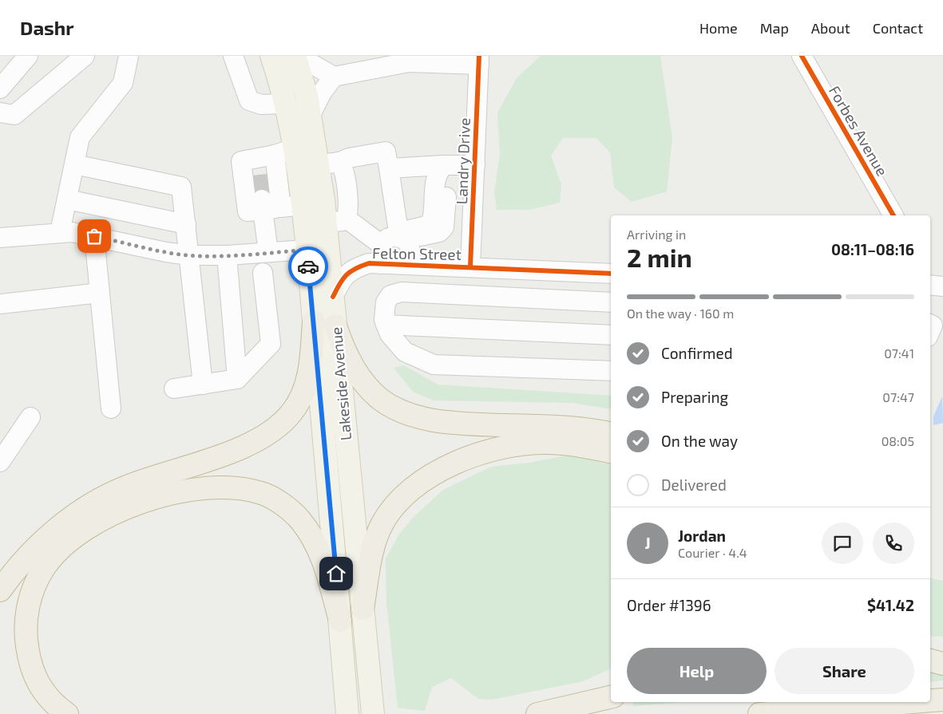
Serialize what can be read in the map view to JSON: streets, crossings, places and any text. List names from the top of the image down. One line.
{"streets":{"main road":["Lakeside Avenue"],"street":["Forbes Avenue","Landry Drive","Felton Street"]},"crossings":[["Landry Drive","Felton Street"],["Felton Street","Lakeside Avenue"]],"page":{"header":"Dashr","nav":["Home","Map","About","Contact"],"heading":["2 min","Arriving in","08:11–08:16"],"panel":["Jordan","Courier · 4.4","Order #1396","$41.42"],"bar":"On the way · 160 m","list":[["Confirmed","07:41"],["Preparing","07:47"],["On the way","08:05"],"Delivered"],"round":"J","buttons":["Help","Share"]}}
